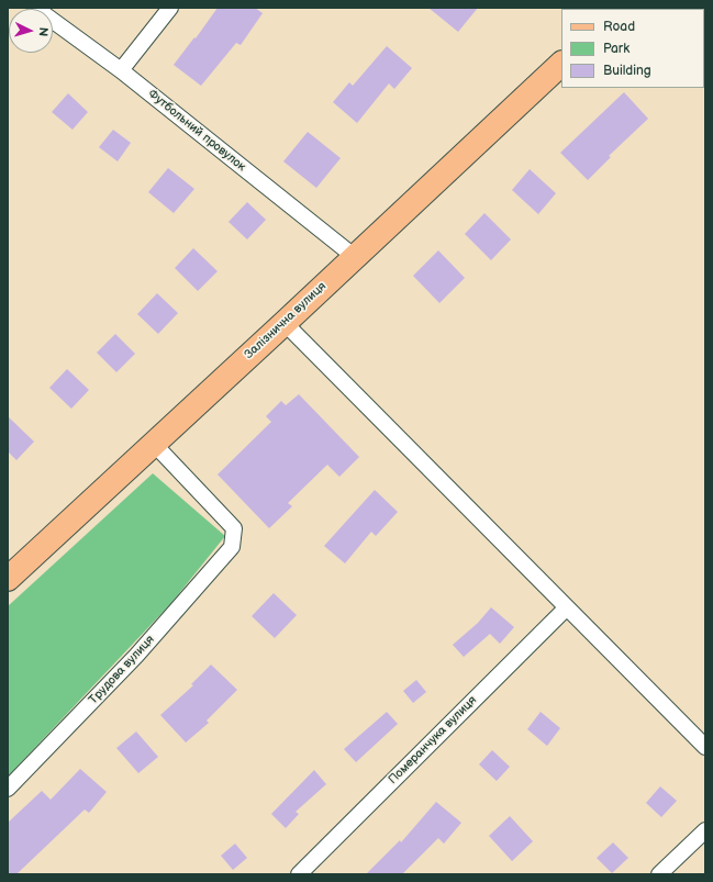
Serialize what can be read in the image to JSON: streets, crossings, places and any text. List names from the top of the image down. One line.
{"streets":{"main road":["Залізнична вулиця"],"street":["Футбольний провулок","Трудова вулиця","Померанчука вулиця"]},"crossings":[["Футбольний провулок","Залізнична вулиця"],["Залізнична вулиця","Трудова вулиця"]],"legend":["Road","Park","Building"],"north":"right"}
